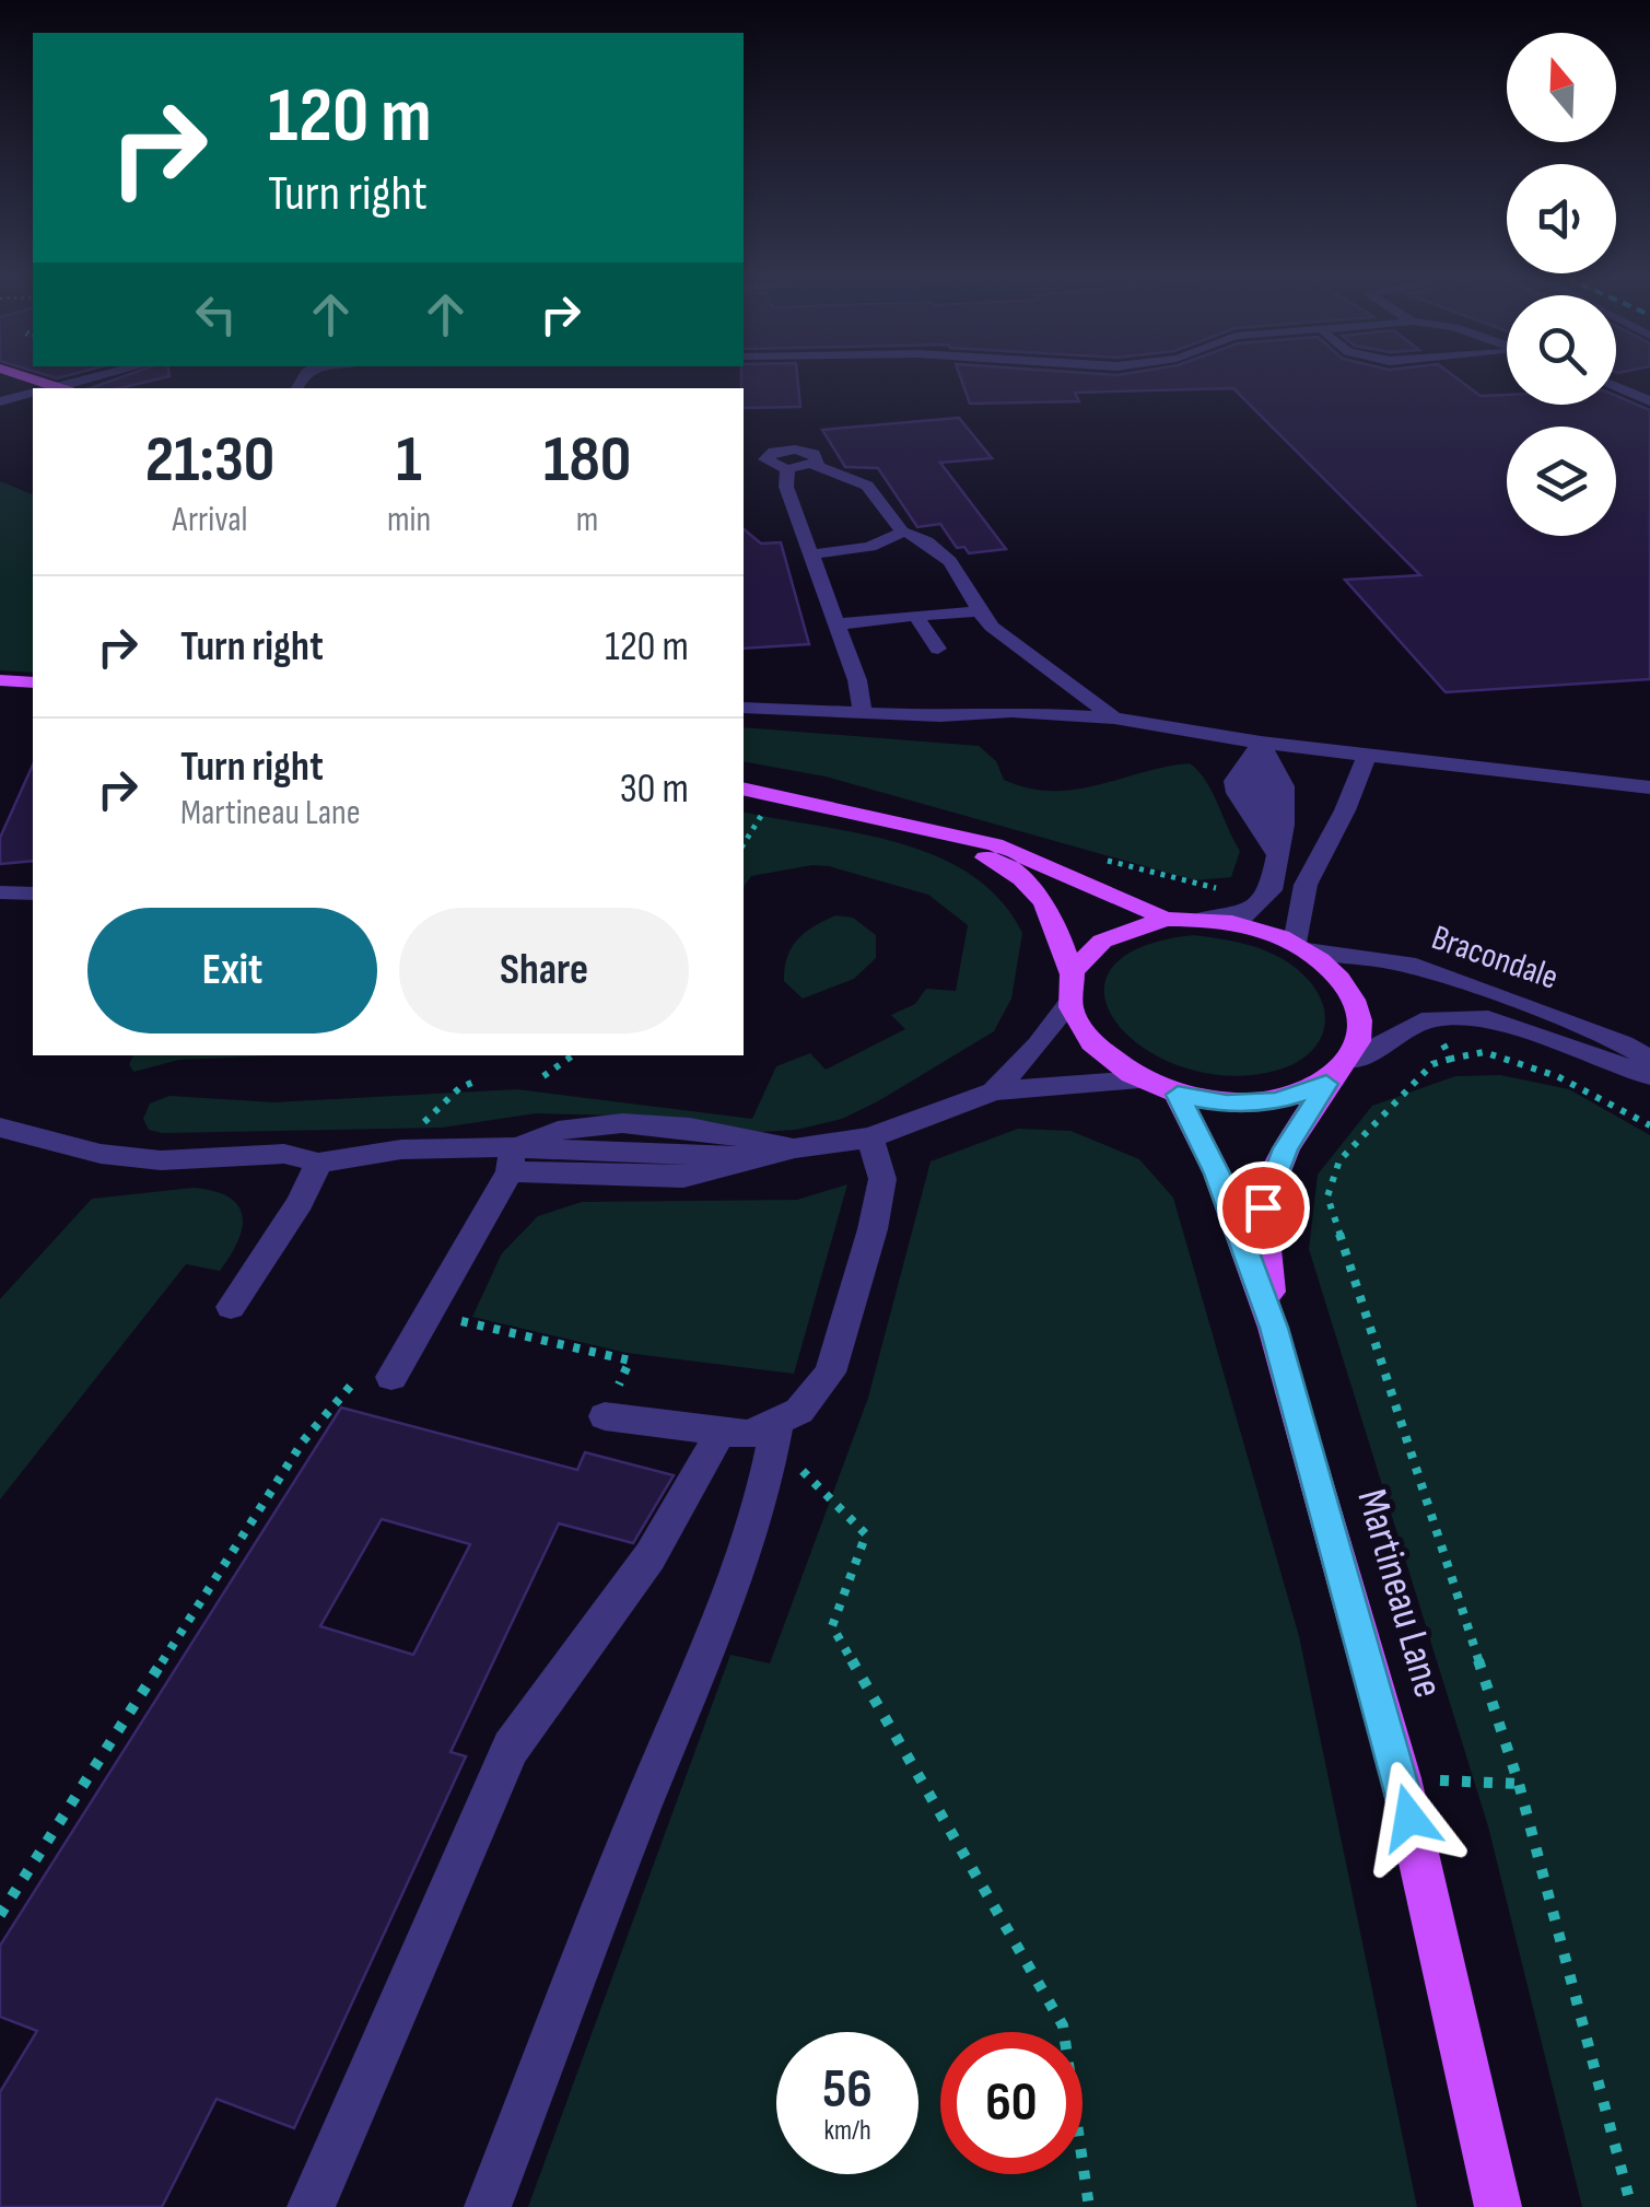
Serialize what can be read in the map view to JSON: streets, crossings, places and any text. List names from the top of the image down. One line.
{"streets":{"main road":["Martineau Lane"],"street":["Bracondale"]},"crossings":[["Bracondale","Martineau Lane"]],"north":"top","page":{"turn":["120 m","Turn right"],"eta":["21:30","Arrival","1","min","180","m"],"list":[{"name":"Turn right","value":"120 m"},{"name":"Turn right","note":"Martineau Lane","value":"30 m"}],"buttons":["Exit","Share"],"speed":"56 km/h","limit":"60"}}
